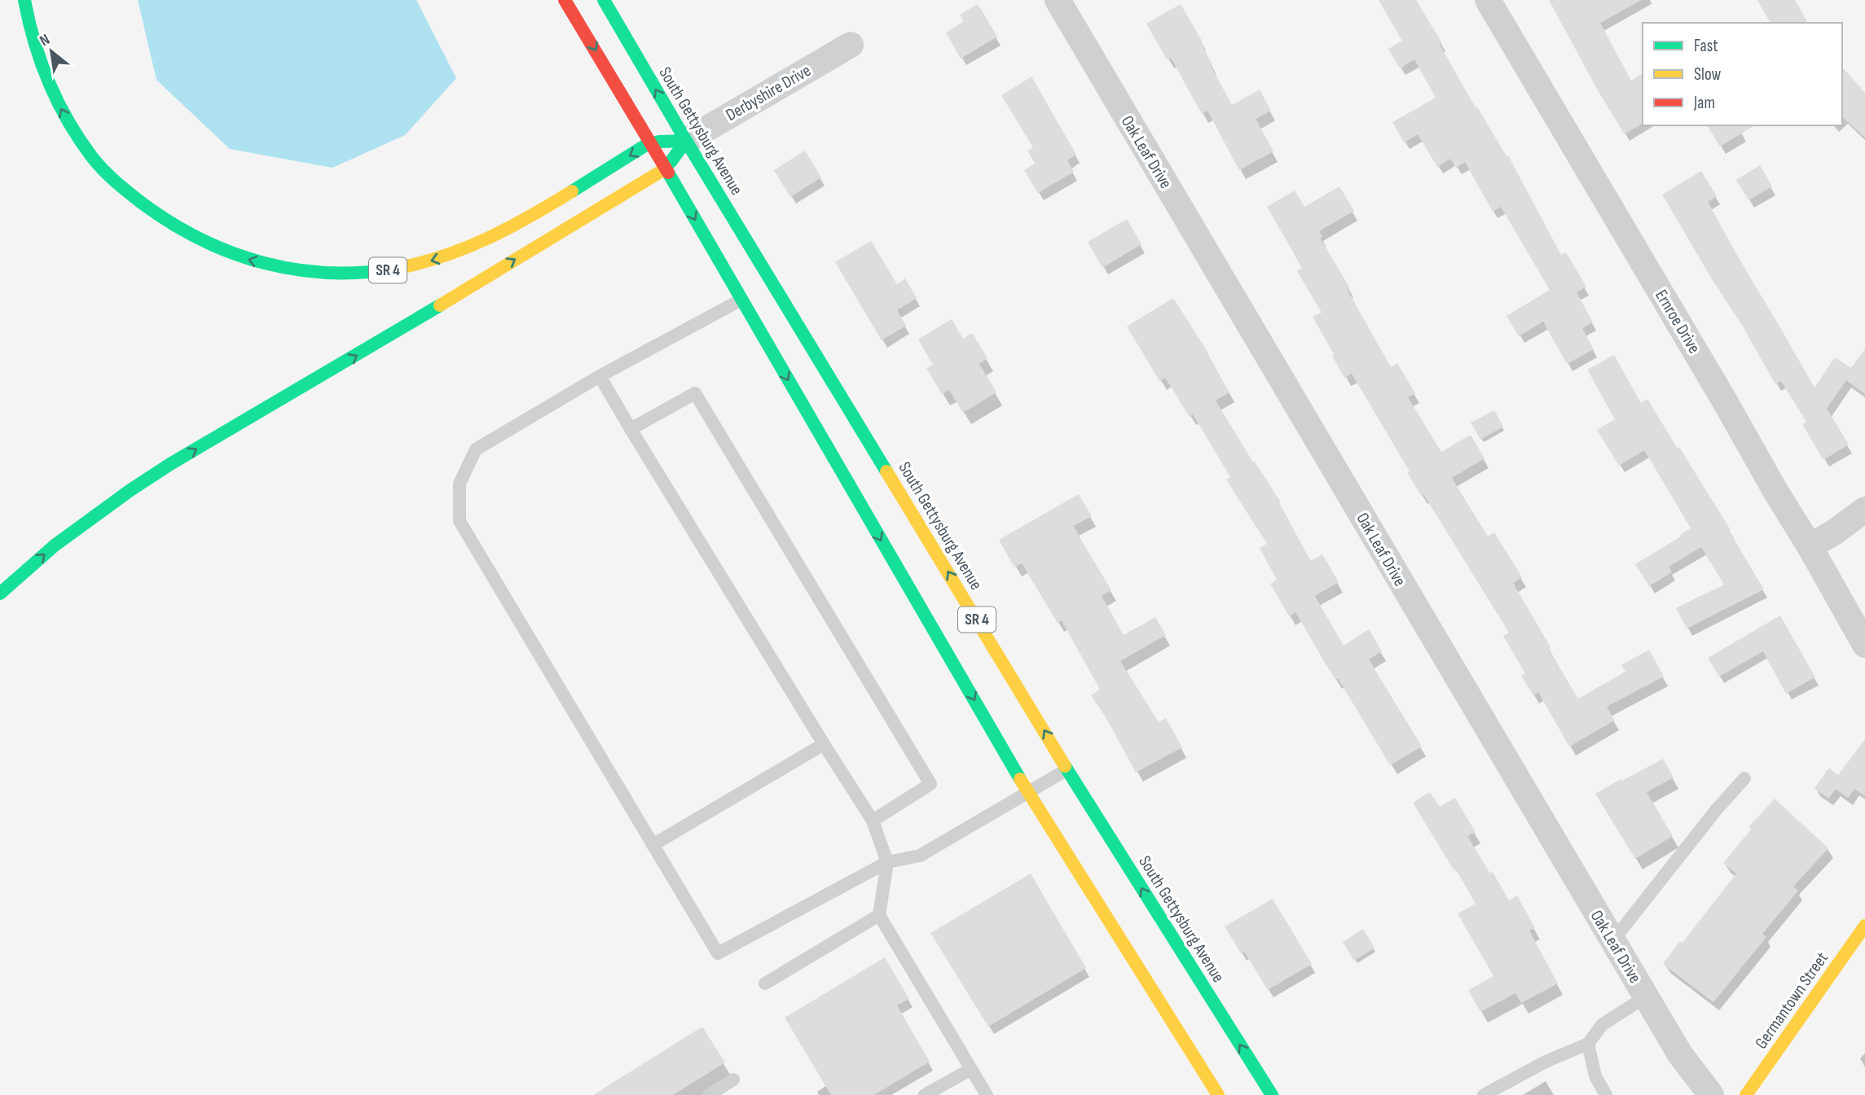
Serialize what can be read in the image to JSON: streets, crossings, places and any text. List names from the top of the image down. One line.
{"streets":{"main road":["Derbyshire Drive","South Gettysburg Avenue","SR 4","Germantown Street"],"street":["Oak Leaf Drive","Ernroe Drive"]},"crossings":[["Derbyshire Drive","South Gettysburg Avenue"],["Derbyshire Drive","SR 4"],["South Gettysburg Avenue","SR 4"]],"legend":["Fast","Slow","Jam"],"north":"top left"}
